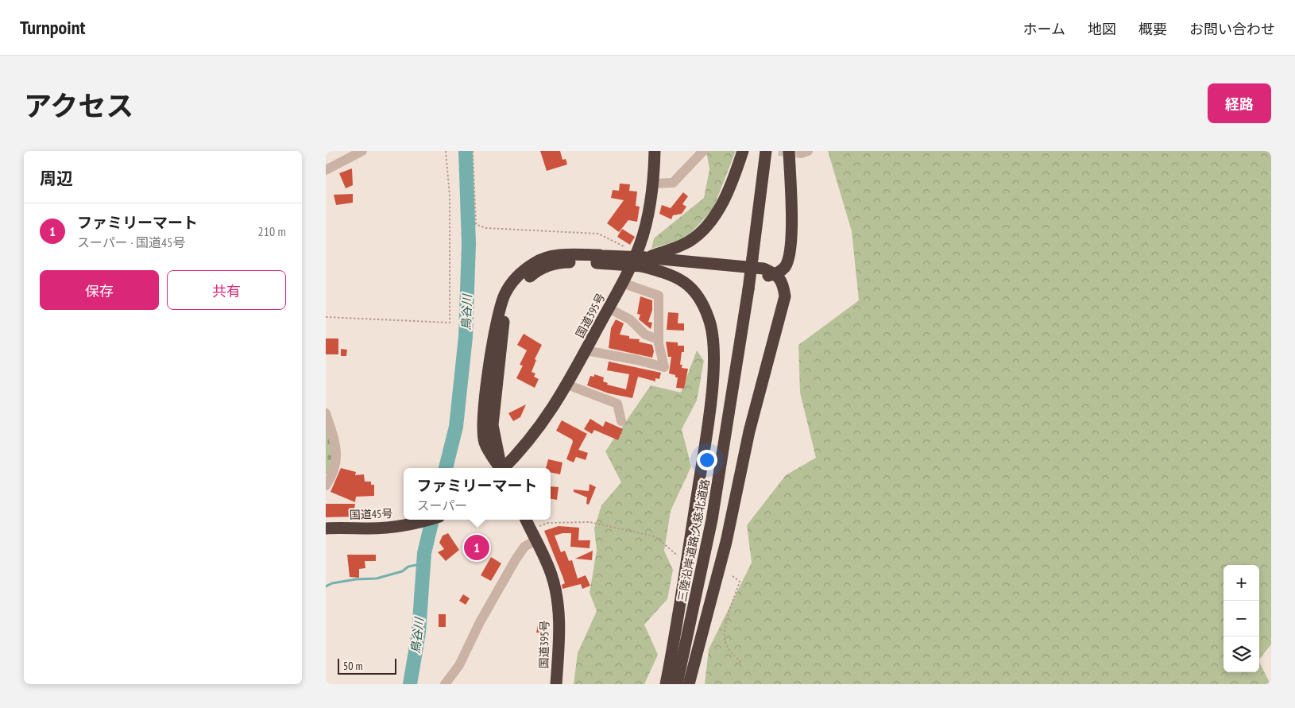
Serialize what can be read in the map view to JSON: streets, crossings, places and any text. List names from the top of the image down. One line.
{"streets":{"highway":["国道395号","国道45号","三陸沿岸道路;久慈北道路"]},"water":["鳥谷川"],"scale_bar":"50 m","page":{"header":"Turnpoint","nav":["ホーム","地図","概要","お問い合わせ"],"title":"アクセス","buttons":["経路",["保存","共有"]],"heading":"周辺","list":[{"mark":"1","name":"ファミリーマート","note":"スーパー · 国道45号","value":"210 m"}],"popup":["ファミリーマート","スーパー"],"pins":"1","map_buttons":["+","−"],"scale":"50 m"}}
